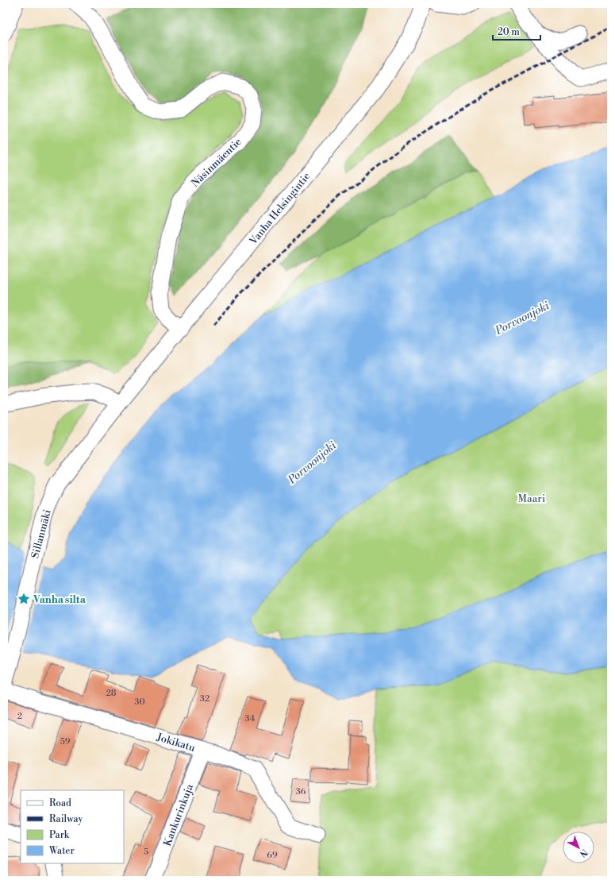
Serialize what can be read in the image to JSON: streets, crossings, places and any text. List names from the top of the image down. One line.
{"streets":{"street":["Näsinmäentie","Vanha Helsingintie","Sillanmäki","Jokikatu","Kankurinkuja"]},"crossings":[["Näsinmäentie","Vanha Helsingintie"],["Vanha Helsingintie","Sillanmäki"],["Jokikatu","Kankurinkuja"]],"water":["Porvoonjoki"],"parks":["Maari"],"places":{"place":["Vanha silta"]},"house_numbers":["28","32","30","2","34","59","36","5","69"],"legend":["Road","Railway","Park","Water"],"scale_bar":"20 m","north":"bottom right"}
